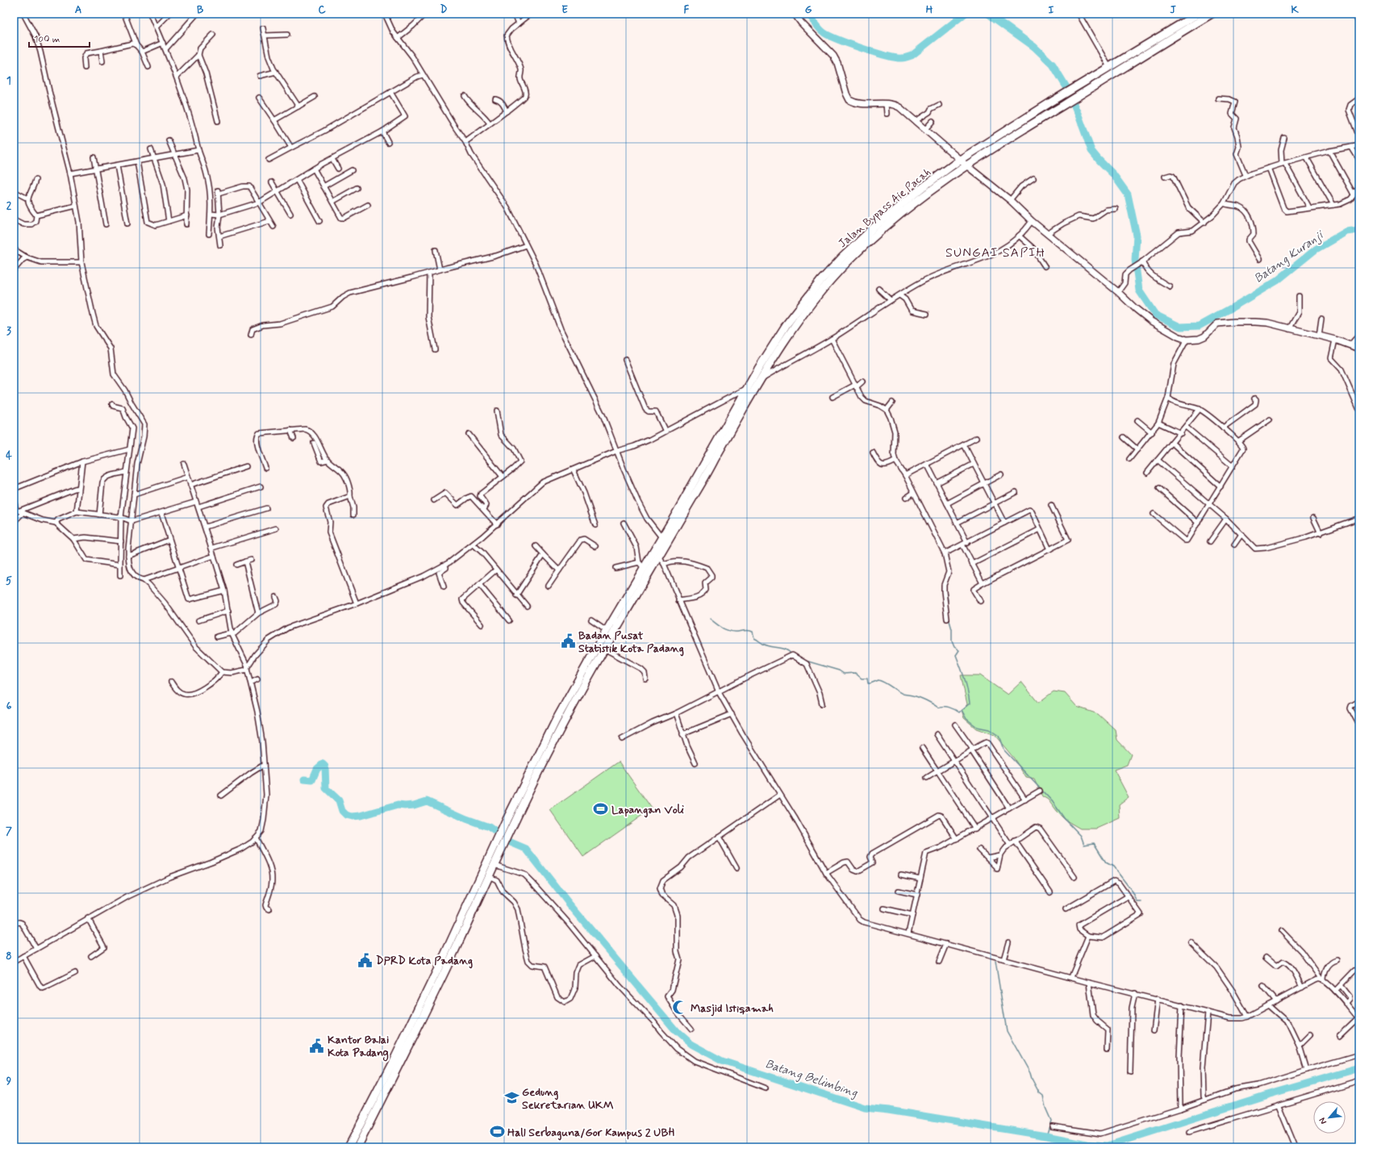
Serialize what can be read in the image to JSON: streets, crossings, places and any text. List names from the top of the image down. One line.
{"streets":{"highway":["Jalan Bypass Aie Pacah"]},"districts":["SUNGAI SAPIH"],"water":["Batang Kuranji","Batang Belimbing"],"places":{"public building":["Badan Pusat Statistik Kota Padang","DPRD Kota Padang","Kantor Balai Kota Padang"],"sports":["Lapangan Voli","Hall Serbaguna/Gor Kampus 2 UBH"],"mosque":["Masjid Istiqamah"],"school or university":["Gedung Sekretarian UKM"]},"scale_bar":"100 m","north":"bottom left","grid":{"columns":["A","B","C","D","E","F","G","H","I","J","K"],"rows":["1","2","3","4","5","6","7","8","9"]}}
